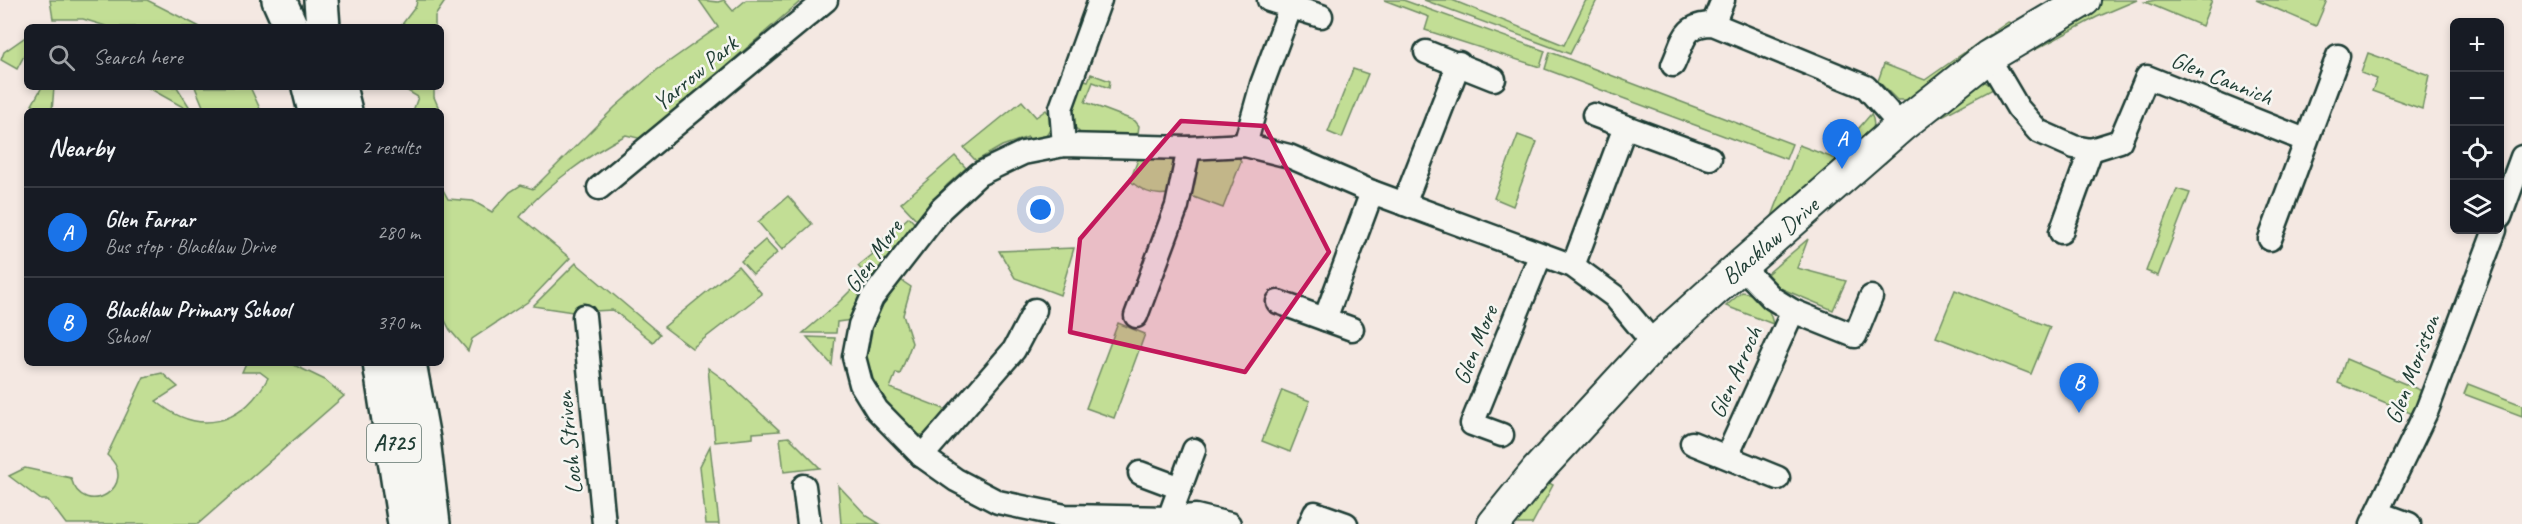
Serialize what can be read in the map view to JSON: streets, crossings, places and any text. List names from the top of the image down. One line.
{"streets":{"highway":["A725"],"street":["Yarrow Park","Glen Cannich","Blacklaw Drive","Glen More","Glen Moriston","Glen Arroch","Loch Striven"]},"crossings":[["Blacklaw Drive","Glen More"],["Blacklaw Drive","Glen Arroch"]],"page":{"map_buttons":["+","−"],"search":"Search here","heading":["Nearby","2 results"],"pins":["A","B"],"list":[{"mark":"A","name":"Glen Farrar","note":"Bus stop · Blacklaw Drive","value":"280 m"},{"mark":"B","name":"Blacklaw Primary School","note":"School","value":"370 m"}]}}
